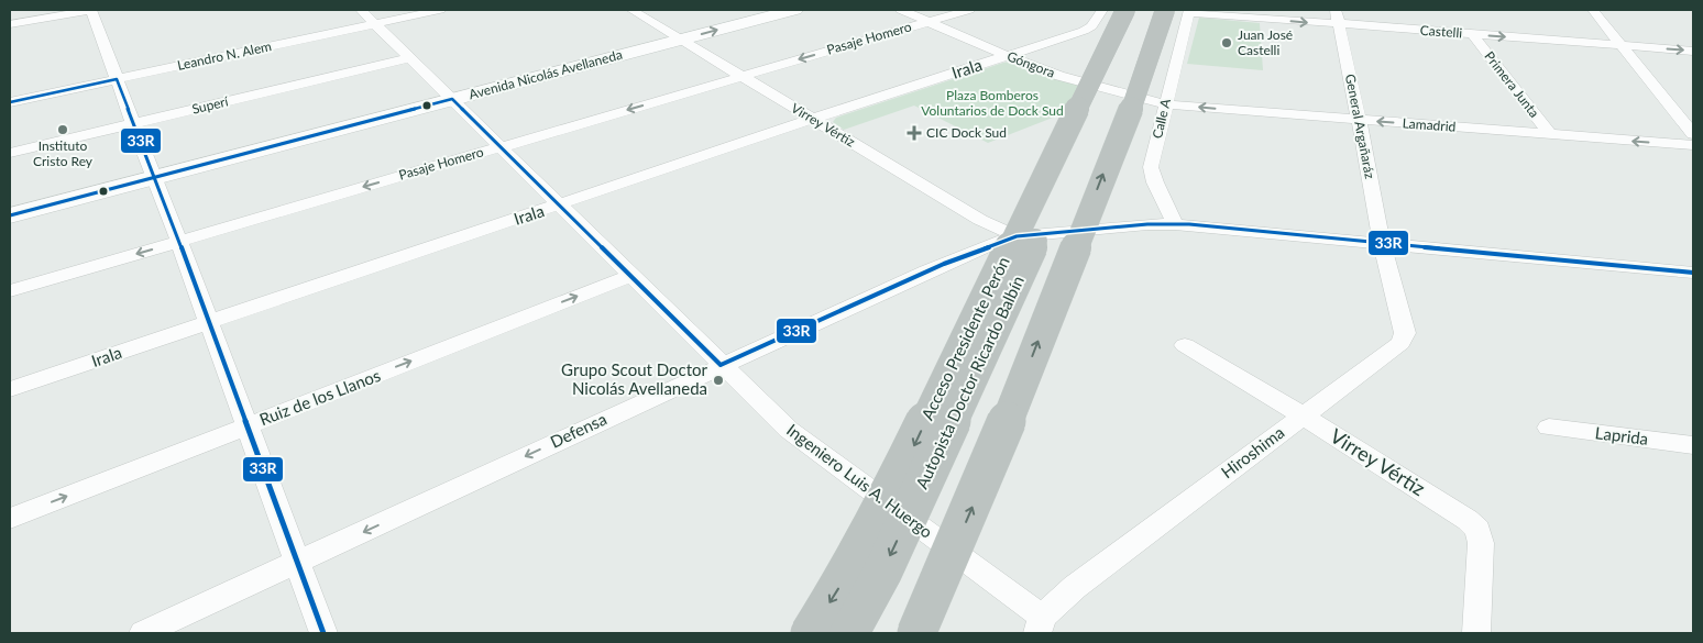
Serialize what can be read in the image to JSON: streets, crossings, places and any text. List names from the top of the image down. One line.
{"streets":{"highway":["Acceso Presidente Perón","Autopista Doctor Ricardo Balbín"],"main road":["Avenida Nicolás Avellaneda"],"street":["Castelli","Pasaje Homero","Leandro N. Alem","Góngora","Irala","Primera Junta","Superí","Calle A","Virrey Vértiz","Lamadrid","General Argañaráz","Ruiz de los Llanos","Defensa","Laprida","Hiroshima","Ingeniero Luis A. Huergo"]},"crossings":[["Castelli","Primera Junta"],["Castelli","Calle A"],["Castelli","General Argañaráz"],["Pasaje Homero","Góngora"],["Pasaje Homero","Virrey Vértiz"],["Pasaje Homero","Ingeniero Luis A. Huergo"],["Leandro N. Alem","Ingeniero Luis A. Huergo"],["Góngora","Irala"],["Góngora","Calle A"],["Góngora","Lamadrid"],["Irala","Virrey Vértiz"],["Irala","Ingeniero Luis A. Huergo"],["Avenida Nicolás Avellaneda","Virrey Vértiz"],["Avenida Nicolás Avellaneda","Ingeniero Luis A. Huergo"],["Primera Junta","Lamadrid"],["Superí","Ingeniero Luis A. Huergo"],["Calle A","Lamadrid"],["Virrey Vértiz","Defensa"],["Virrey Vértiz","Hiroshima"],["Lamadrid","General Argañaráz"],["General Argañaráz","Hiroshima"],["Ruiz de los Llanos","Ingeniero Luis A. Huergo"],["Defensa","Ingeniero Luis A. Huergo"],["Hiroshima","Ingeniero Luis A. Huergo"]],"one_way":["Castelli","Pasaje Homero","Ruiz de los Llanos","Defensa"],"parks":["Plaza Bomberos Voluntarios de Dock Sud"],"places":{"other":["Juan José Castelli","Instituto Cristo Rey","Grupo Scout Doctor Nicolás Avellaneda"],"health":["CIC Dock Sud"]},"lines":["transit line 33R"]}
